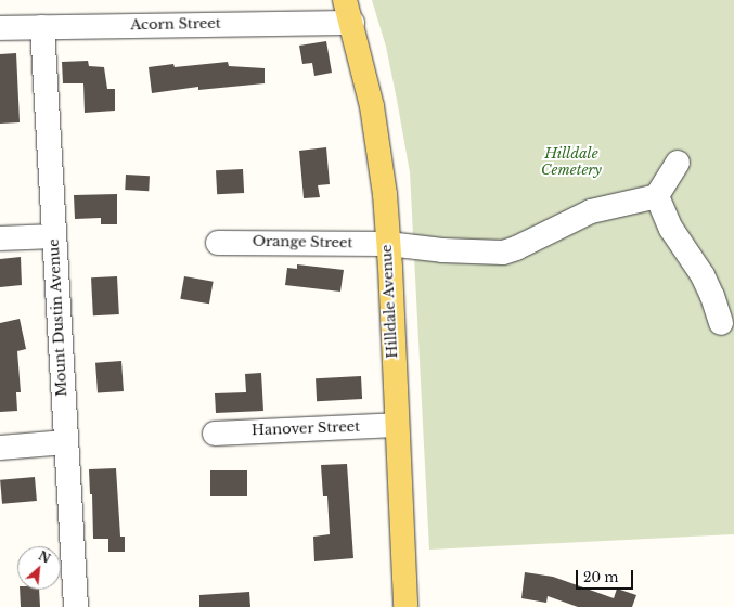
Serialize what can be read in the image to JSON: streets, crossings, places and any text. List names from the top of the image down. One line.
{"streets":{"main road":["Hilldale Avenue"],"street":["Acorn Street","Orange Street","Mount Dustin Avenue","Hanover Street"]},"crossings":[["Acorn Street","Hilldale Avenue"],["Acorn Street","Mount Dustin Avenue"],["Orange Street","Hilldale Avenue"],["Hilldale Avenue","Hanover Street"]],"parks":["Hilldale Cemetery"],"scale_bar":"20 m","north":"top right"}
